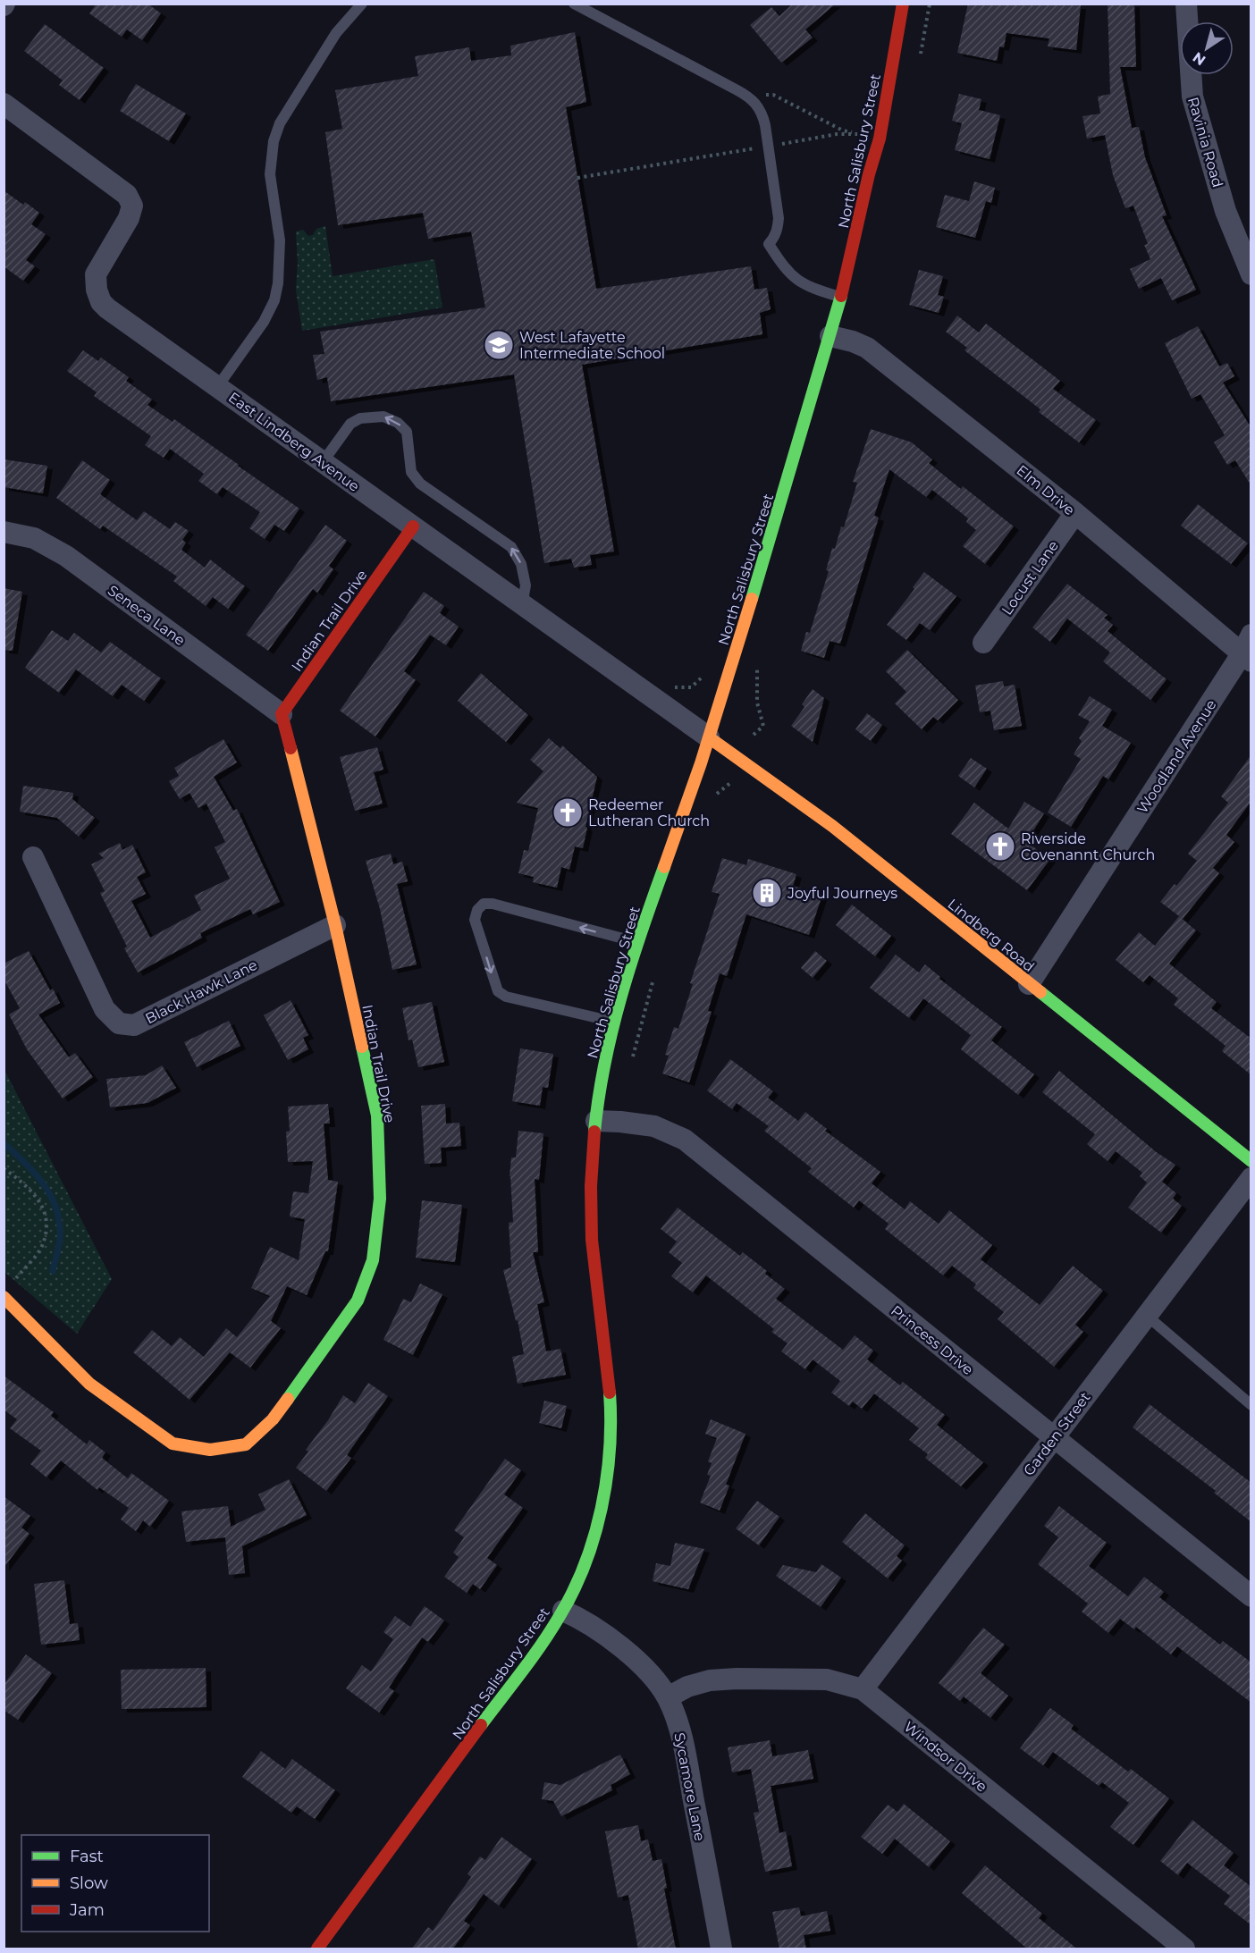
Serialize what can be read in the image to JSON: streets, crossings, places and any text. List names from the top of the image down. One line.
{"streets":{"street":["Ravinia Road","North Salisbury Street","East Lindberg Avenue","Elm Drive","Locust Lane","Seneca Lane","Indian Trail Drive","Woodland Avenue","Lindberg Road","Black Hawk Lane","Princess Drive","Garden Street","Windsor Drive","Sycamore Lane"]},"crossings":[["North Salisbury Street","East Lindberg Avenue"],["North Salisbury Street","Elm Drive"],["North Salisbury Street","Lindberg Road"],["North Salisbury Street","Princess Drive"],["North Salisbury Street","Sycamore Lane"],["East Lindberg Avenue","Indian Trail Drive"],["East Lindberg Avenue","Lindberg Road"],["Elm Drive","Locust Lane"],["Elm Drive","Woodland Avenue"],["Seneca Lane","Indian Trail Drive"],["Indian Trail Drive","Black Hawk Lane"],["Woodland Avenue","Lindberg Road"],["Princess Drive","Garden Street"],["Garden Street","Windsor Drive"],["Windsor Drive","Sycamore Lane"]],"places":{"school or university":["West Lafayette Intermediate School"],"church":["Redeemer Lutheran Church","Riverside Covenannt Church"],"building":["Joyful Journeys"]},"legend":["Fast","Slow","Jam"],"north":"bottom left"}
